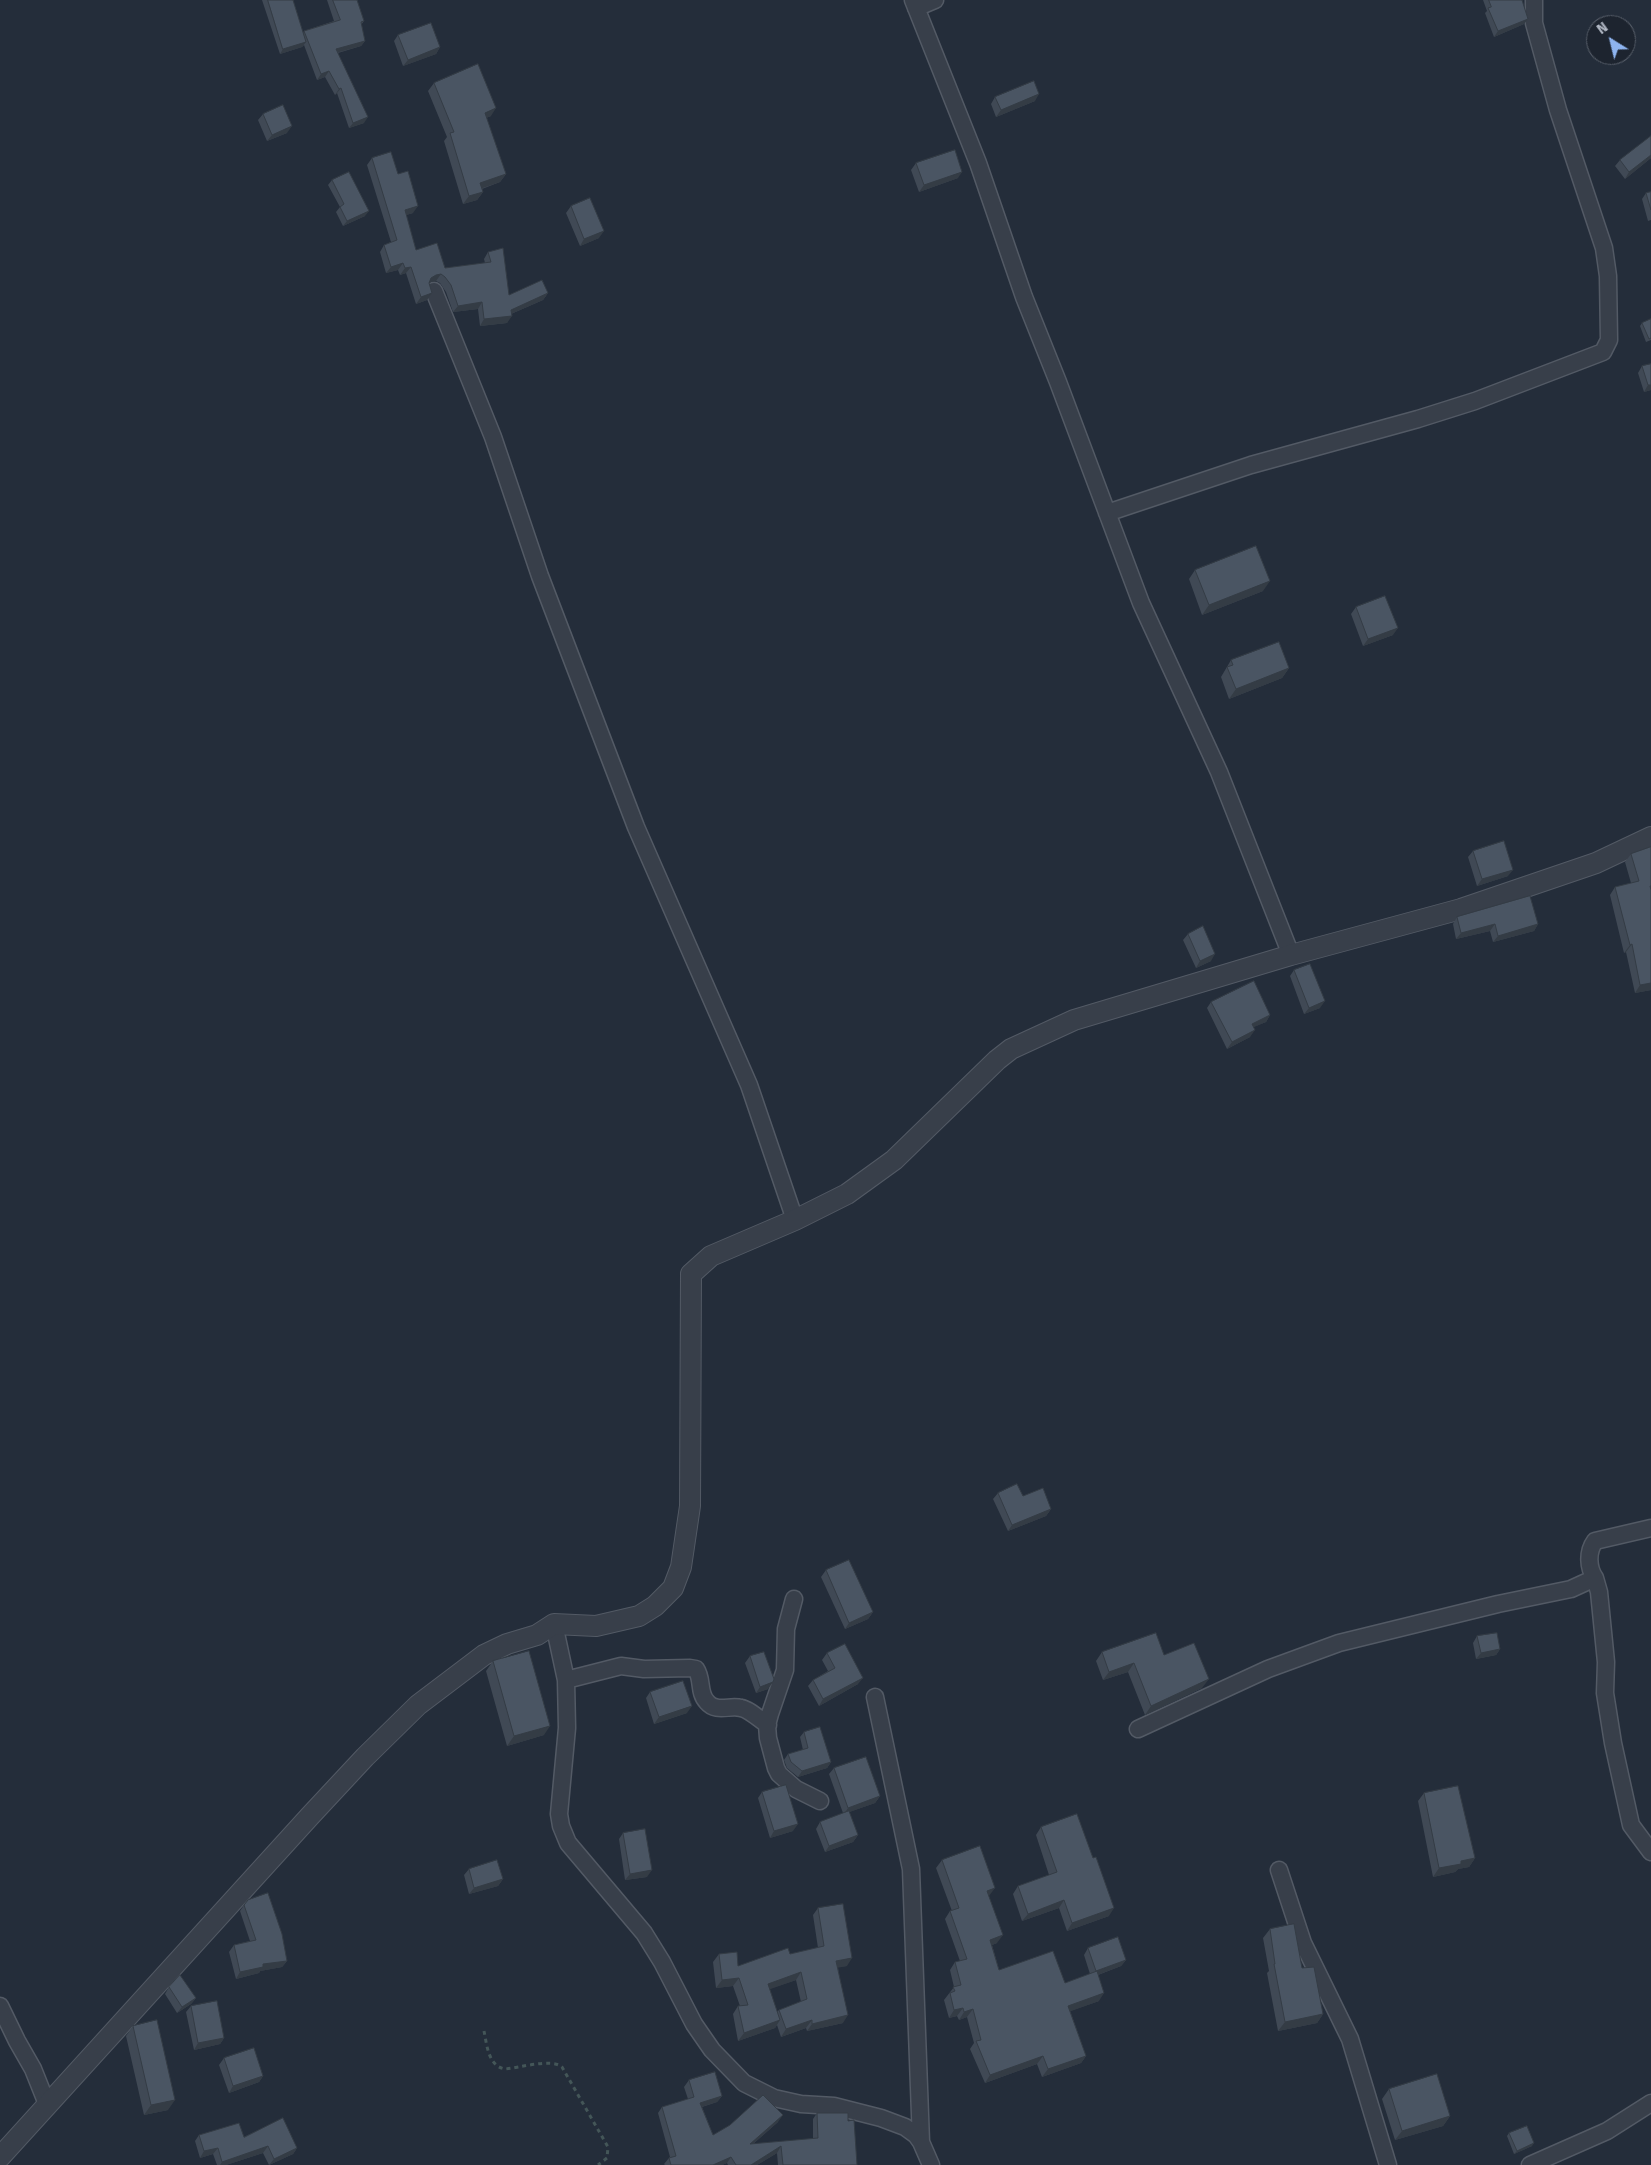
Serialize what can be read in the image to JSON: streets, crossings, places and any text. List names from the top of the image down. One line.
{"north":"top left"}
